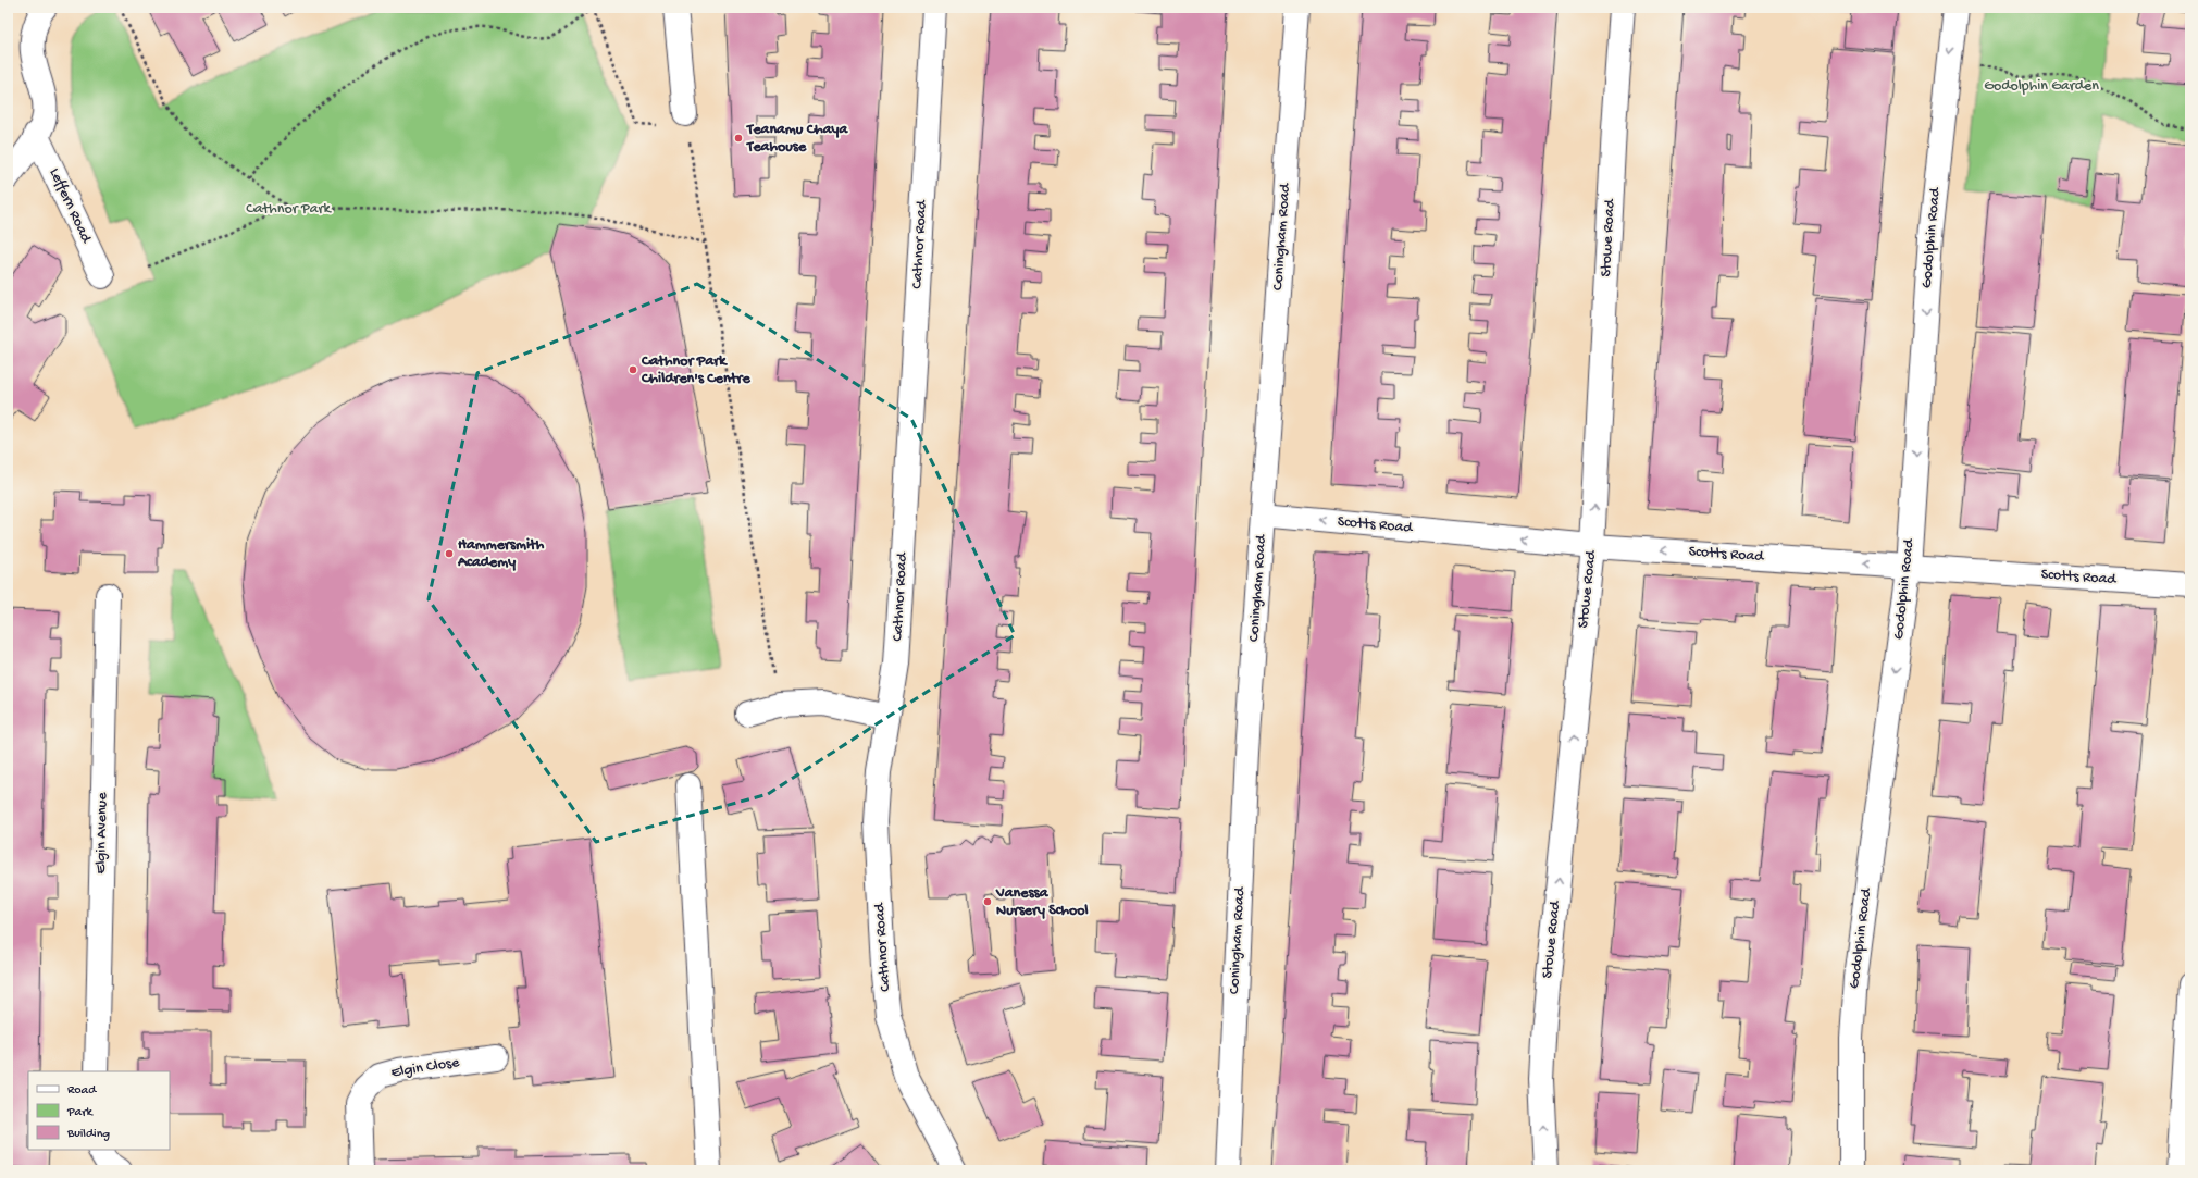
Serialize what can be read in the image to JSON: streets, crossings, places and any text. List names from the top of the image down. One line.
{"streets":{"street":["Leffern Road","Coningham Road","Stowe Road","Godolphin Road","Cathnor Road","Scotts Road","Elgin Avenue","Elgin Close"]},"crossings":[["Coningham Road","Scotts Road"],["Stowe Road","Scotts Road"],["Godolphin Road","Scotts Road"]],"one_way":["Stowe Road","Godolphin Road","Scotts Road"],"parks":["Godolphin Garden","Cathnor Park"],"places":["Teanamu Chaya Teahouse","Cathnor Park Children's Centre","Hammersmith Academy","Vanessa Nursery School"],"legend":["Road","Park","Building"]}
